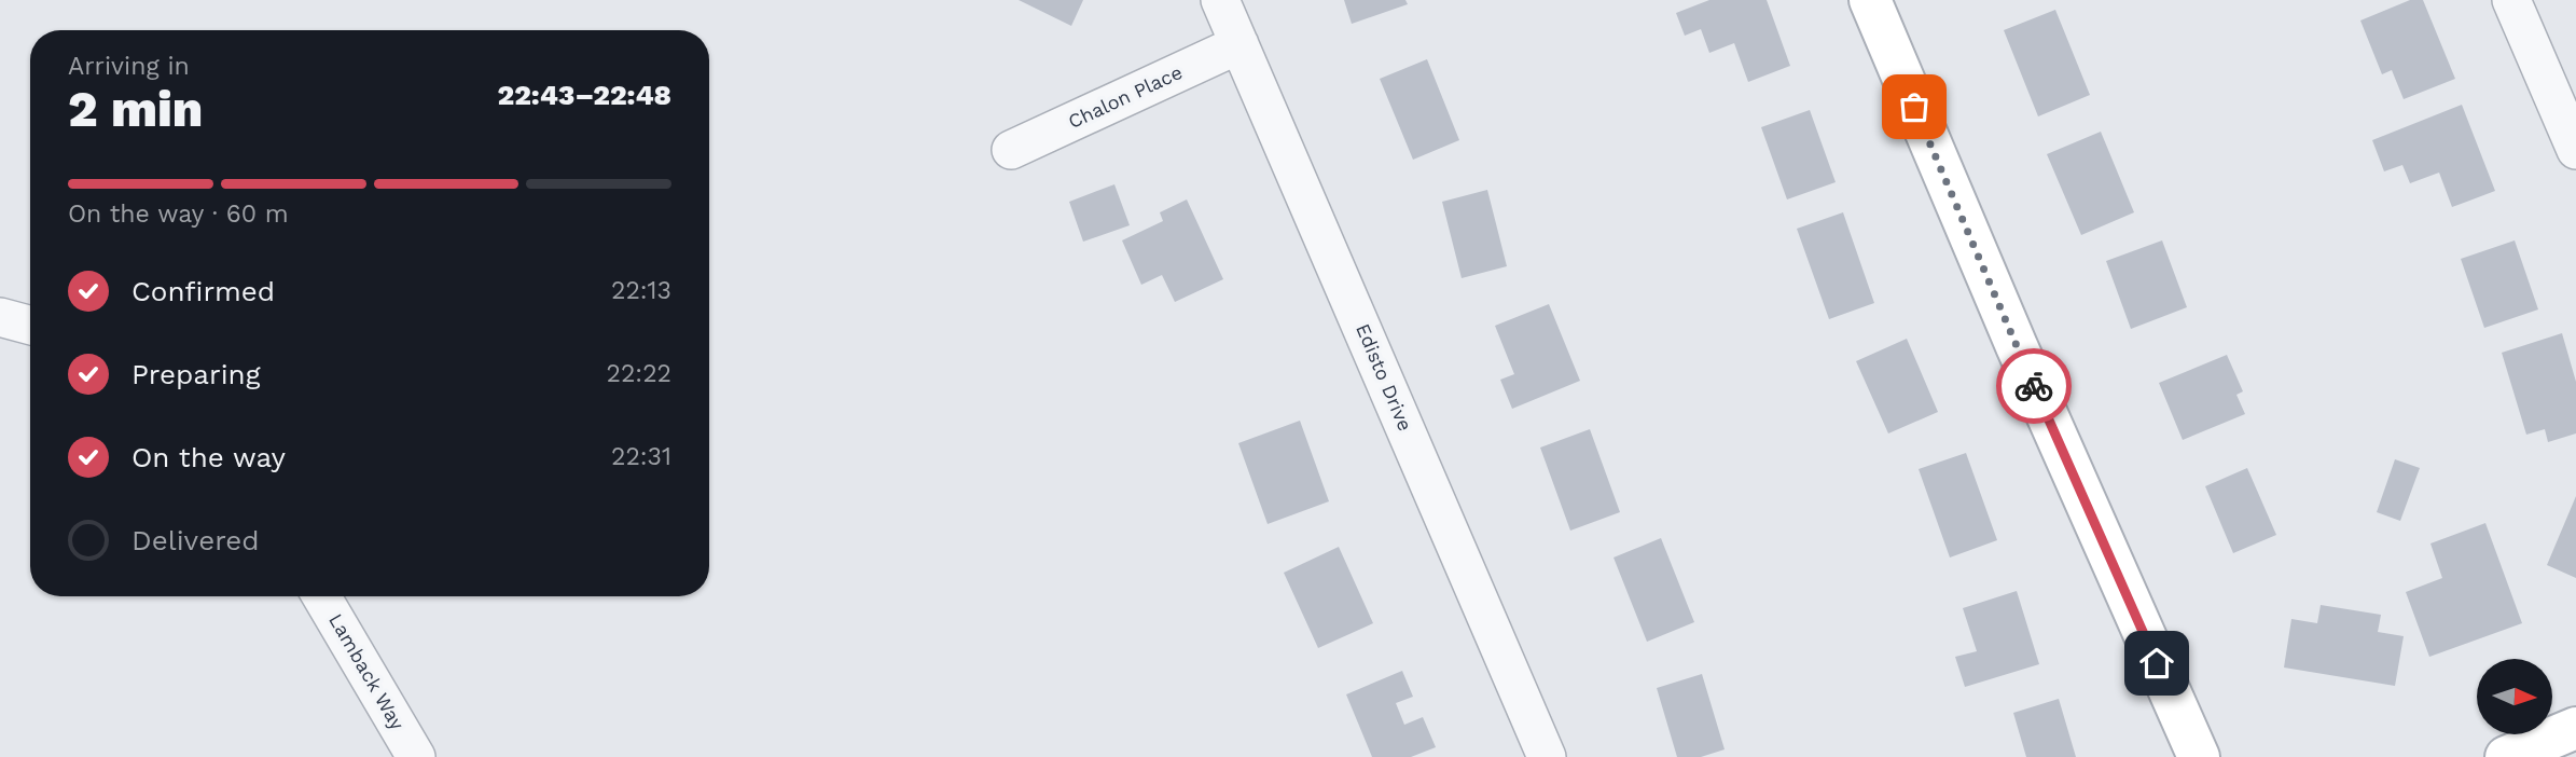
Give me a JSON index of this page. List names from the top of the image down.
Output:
{
  "streets": {
    "street": ["Chalon Place", "Edisto Drive", "Lamback Way"]
  },
  "crossings": [
    ["Chalon Place", "Edisto Drive"]
  ],
  "north": "right",
  "page": {
    "heading": ["2 min", "Arriving in", "22:43–22:48"],
    "bar": "On the way · 60 m",
    "list": [
      ["Confirmed", "22:13"],
      ["Preparing", "22:22"],
      ["On the way", "22:31"],
      "Delivered"
    ]
  }
}
